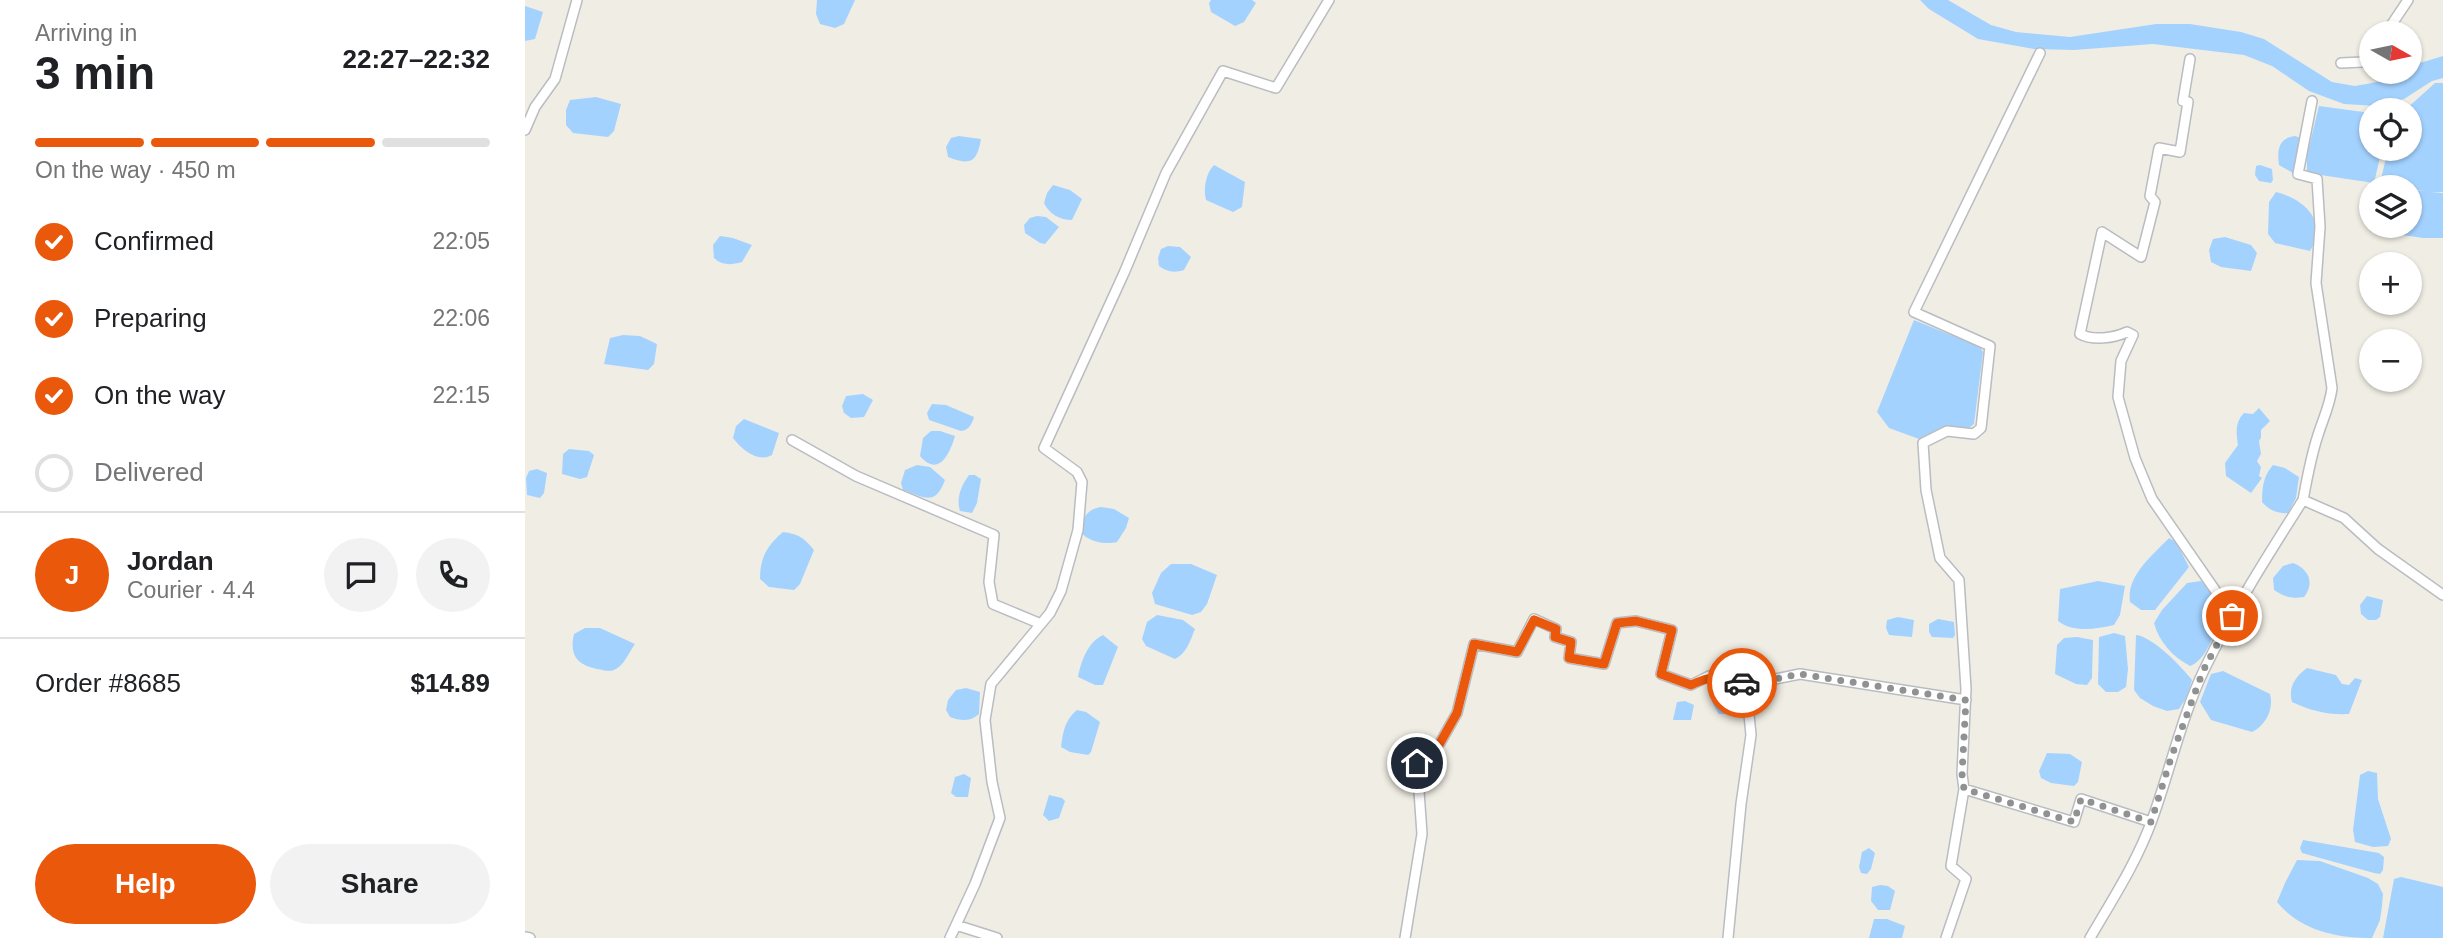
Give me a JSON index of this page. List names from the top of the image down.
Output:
{
  "north": "right",
  "page": {
    "heading": ["3 min", "Arriving in", "22:27–22:32"],
    "panel": [
      "Jordan",
      "Courier · 4.4",
      "Order #8685",
      "$14.89"
    ],
    "map_buttons": ["+", "−"],
    "bar": "On the way · 450 m",
    "list": [
      ["Confirmed", "22:05"],
      ["Preparing", "22:06"],
      ["On the way", "22:15"],
      "Delivered"
    ],
    "round": "J",
    "buttons": ["Help", "Share"]
  }
}
